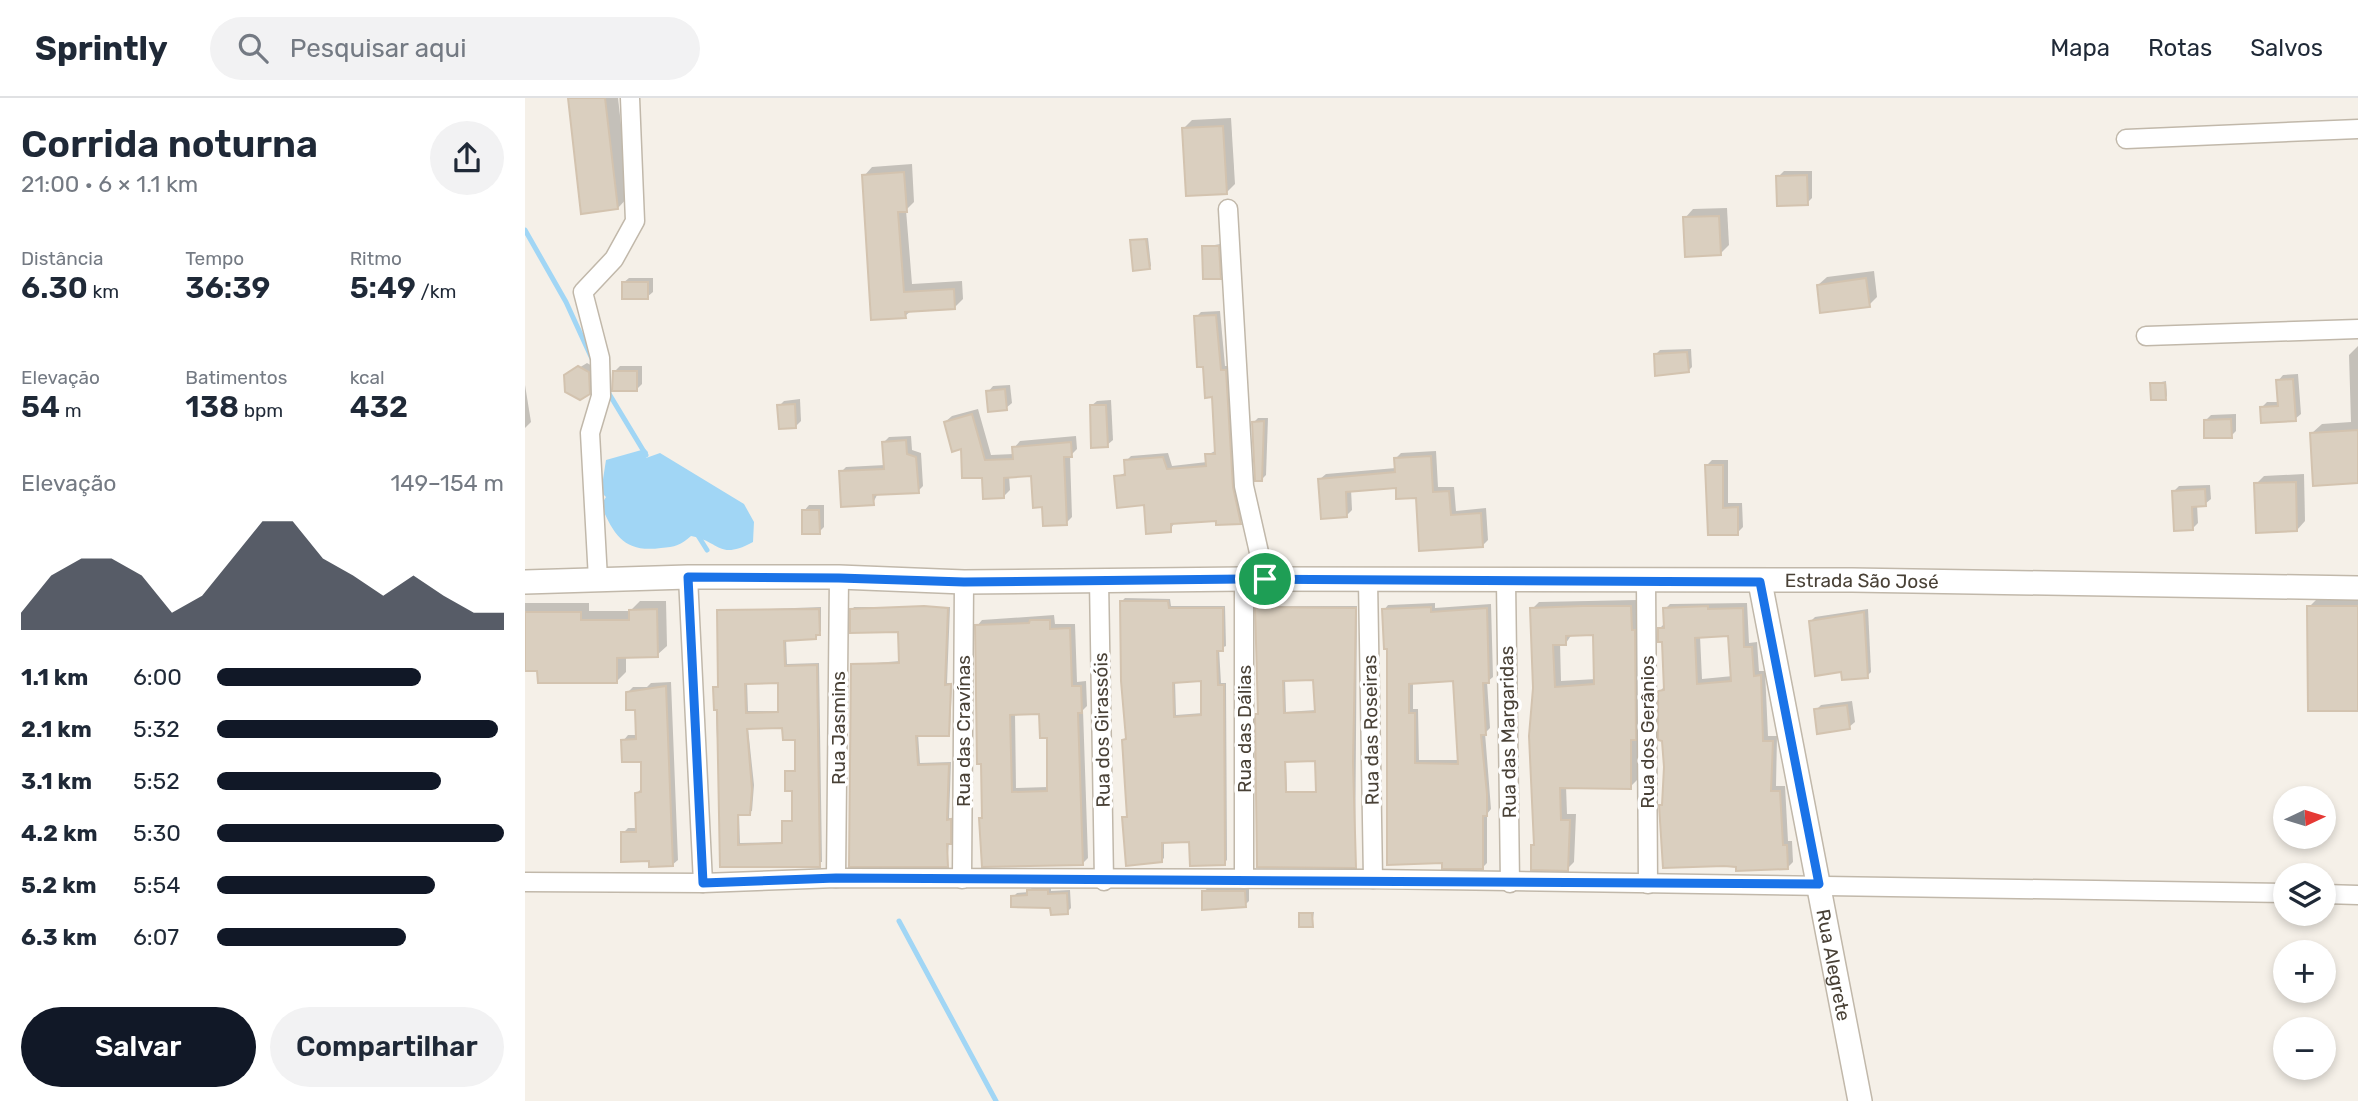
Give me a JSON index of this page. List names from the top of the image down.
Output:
{
  "streets": {
    "street": [
      "Estrada São José",
      "Rua Jasmins",
      "Rua das Dálias",
      "Rua dos Girassóis",
      "Rua das Roseiras",
      "Rua das Cravínas",
      "Rua das Margaridas",
      "Rua dos Gerânios",
      "Rua Alegrete"
    ]
  },
  "crossings": [
    ["Estrada São José", "Rua Jasmins"],
    ["Estrada São José", "Rua das Dálias"],
    ["Estrada São José", "Rua dos Girassóis"],
    ["Estrada São José", "Rua das Roseiras"],
    ["Estrada São José", "Rua das Cravínas"],
    ["Estrada São José", "Rua das Margaridas"],
    ["Estrada São José", "Rua dos Gerânios"],
    ["Estrada São José", "Rua Alegrete"]
  ],
  "north": "right",
  "page": {
    "header": "Sprintly",
    "search": "Pesquisar aqui",
    "nav": ["Mapa", "Rotas", "Salvos"],
    "heading": ["Corrida noturna", "21:00 · 6 × 1.1 km"],
    "stats": [
      ["Distância", "6.30 km"],
      ["Tempo", "36:39"],
      ["Ritmo", "5:49 /km"],
      ["Elevação", "54 m"],
      ["Batimentos", "138 bpm"],
      ["kcal", "432"]
    ],
    "chart": ["Elevação", "149–154 m"],
    "list": [
      {
        "name": "1.1 km",
        "note": "6:00"
      },
      {
        "name": "2.1 km",
        "note": "5:32"
      },
      {
        "name": "3.1 km",
        "note": "5:52"
      },
      {
        "name": "4.2 km",
        "note": "5:30"
      },
      {
        "name": "5.2 km",
        "note": "5:54"
      },
      {
        "name": "6.3 km",
        "note": "6:07"
      }
    ],
    "map_buttons": ["+", "−"],
    "buttons": ["Salvar", "Compartilhar"]
  }
}
